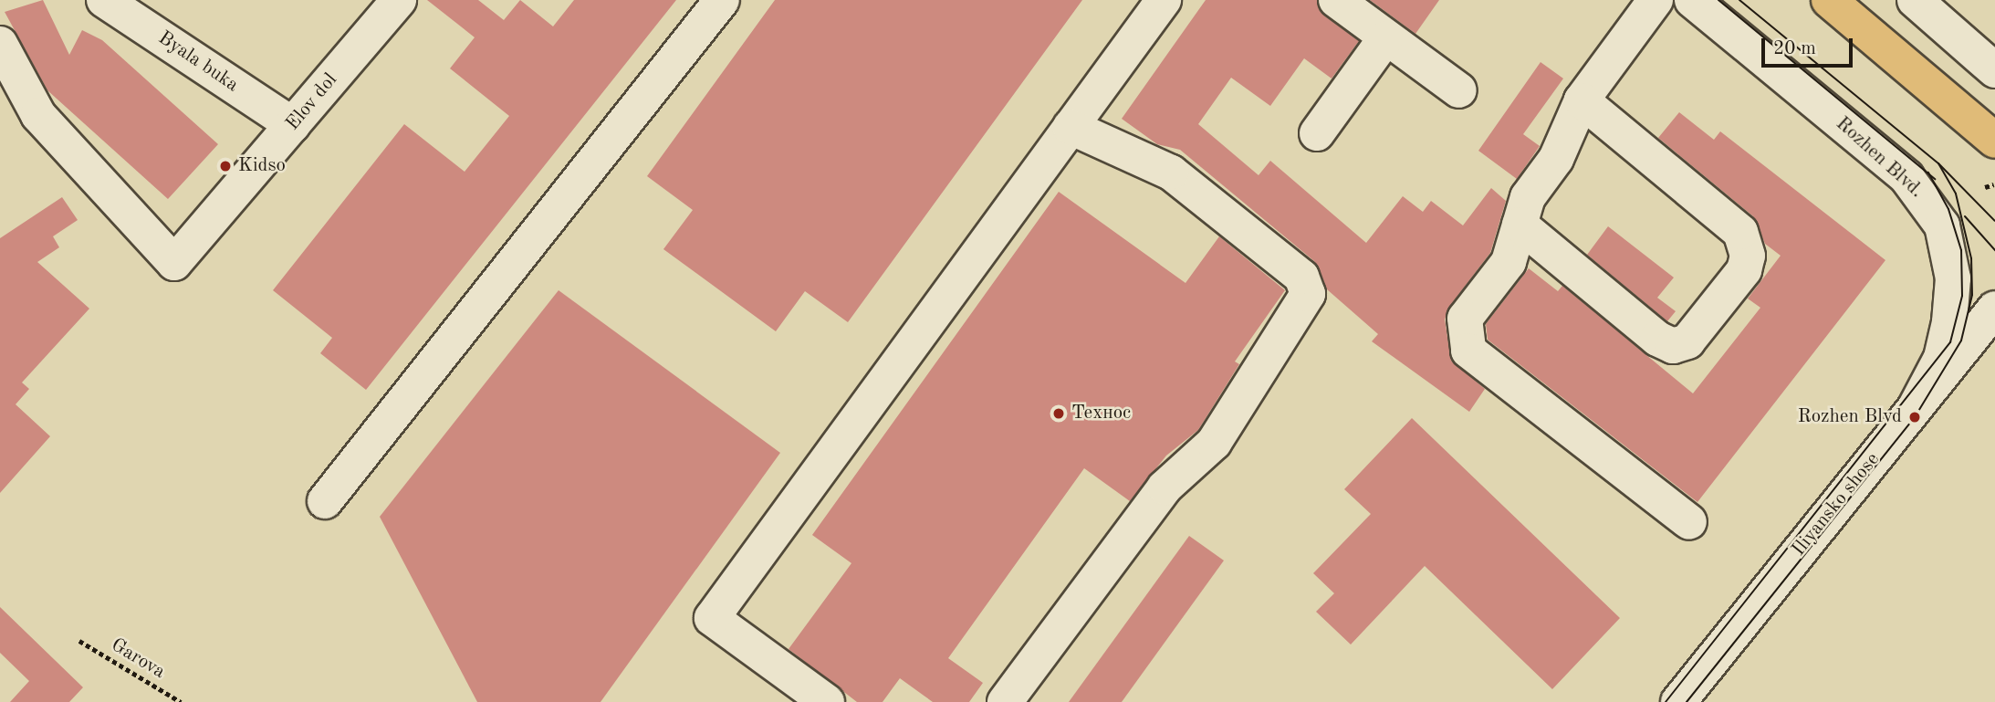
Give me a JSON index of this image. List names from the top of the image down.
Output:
{
  "streets": {
    "street": [
      "Byala buka",
      "Elov dol",
      "Rozhen Blvd.",
      "Iliyansko shose"
    ],
    "path": ["Garova"]
  },
  "crossings": [
    ["Byala buka", "Elov dol"],
    ["Rozhen Blvd.", "Iliyansko shose"]
  ],
  "places": ["Kidso", "Технос", "Rozhen Blvd"],
  "scale_bar": "20 m"
}
